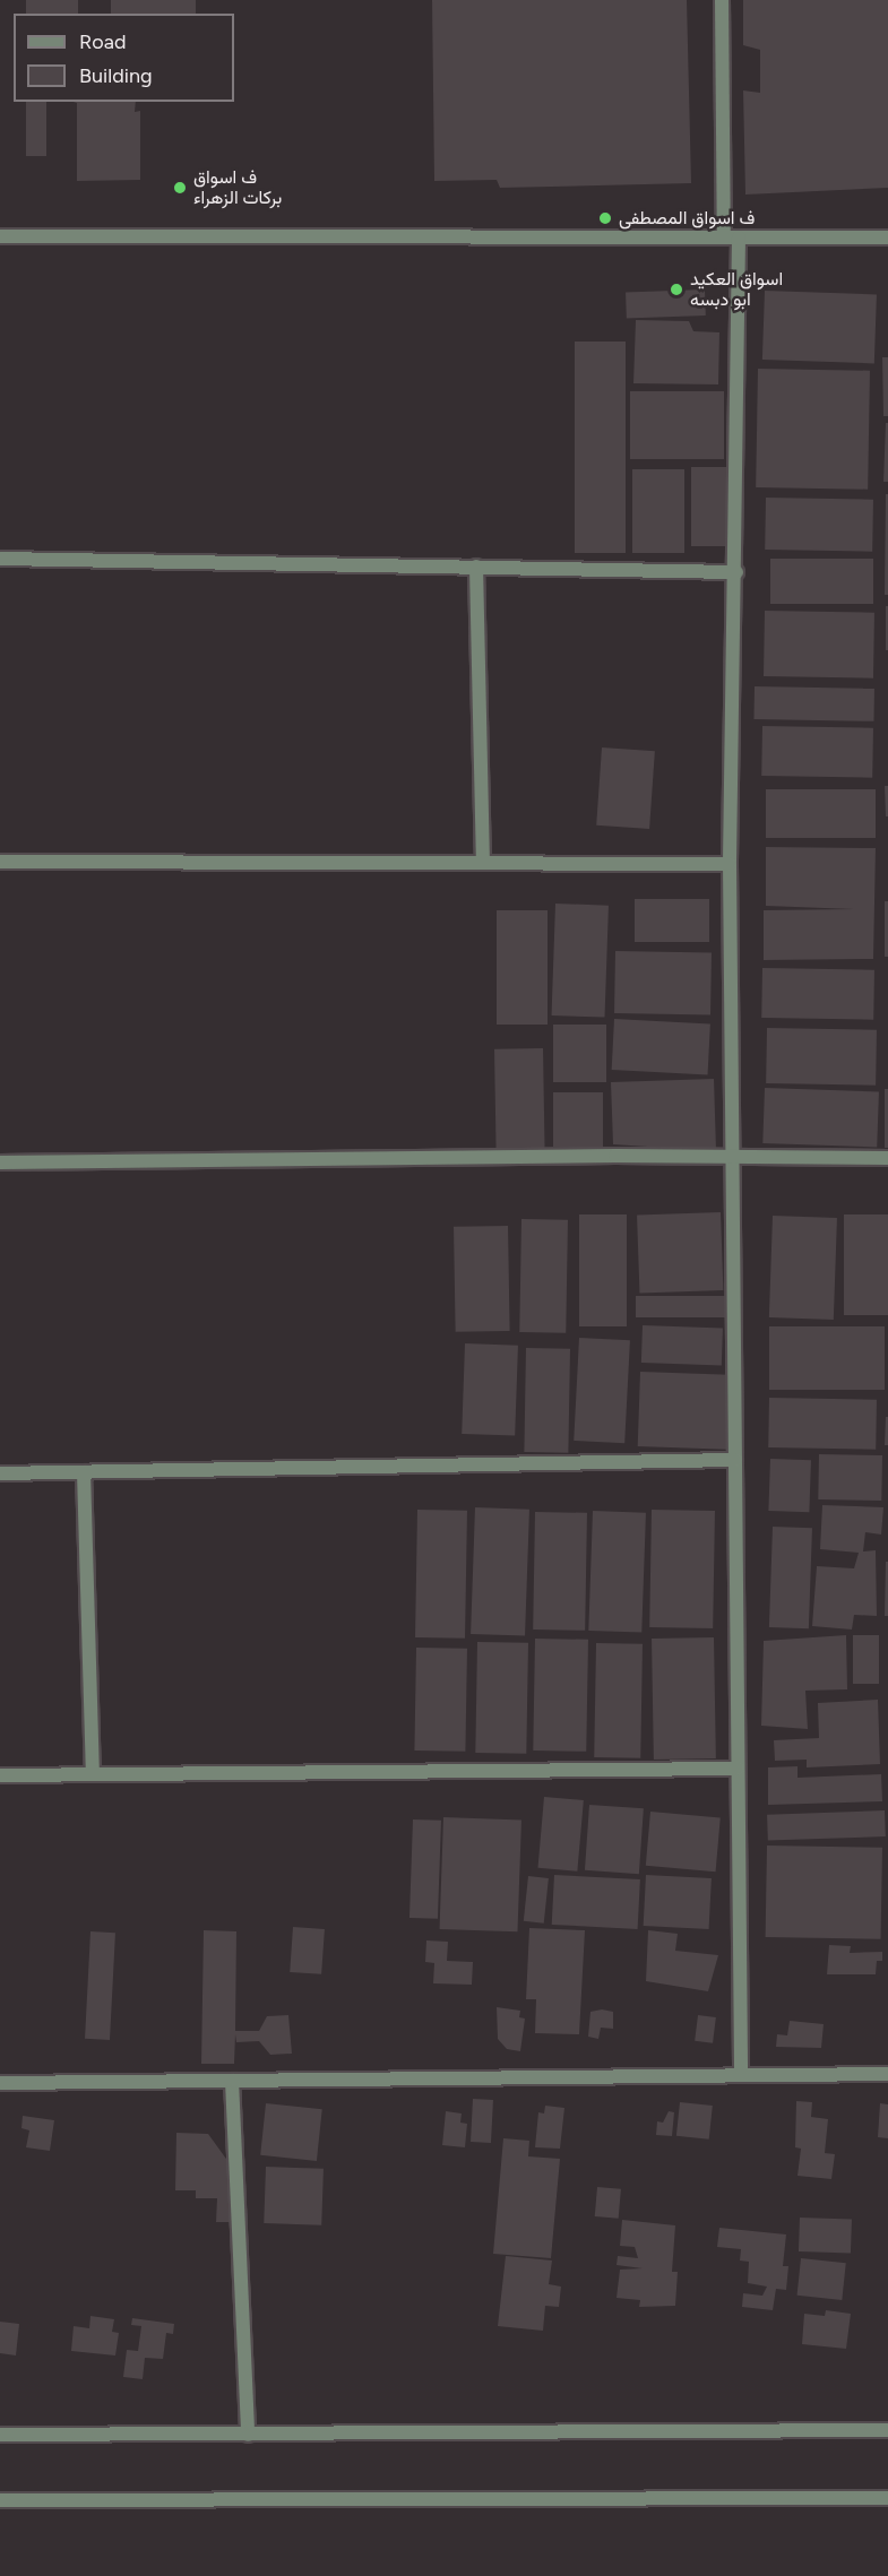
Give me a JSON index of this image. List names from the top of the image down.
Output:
{
  "places": ["ف اسواق بركات الزهراء", "ف اسواق المصطفى", "اسواق العكيد ابو دبسه"],
  "legend": ["Road", "Building"]
}
